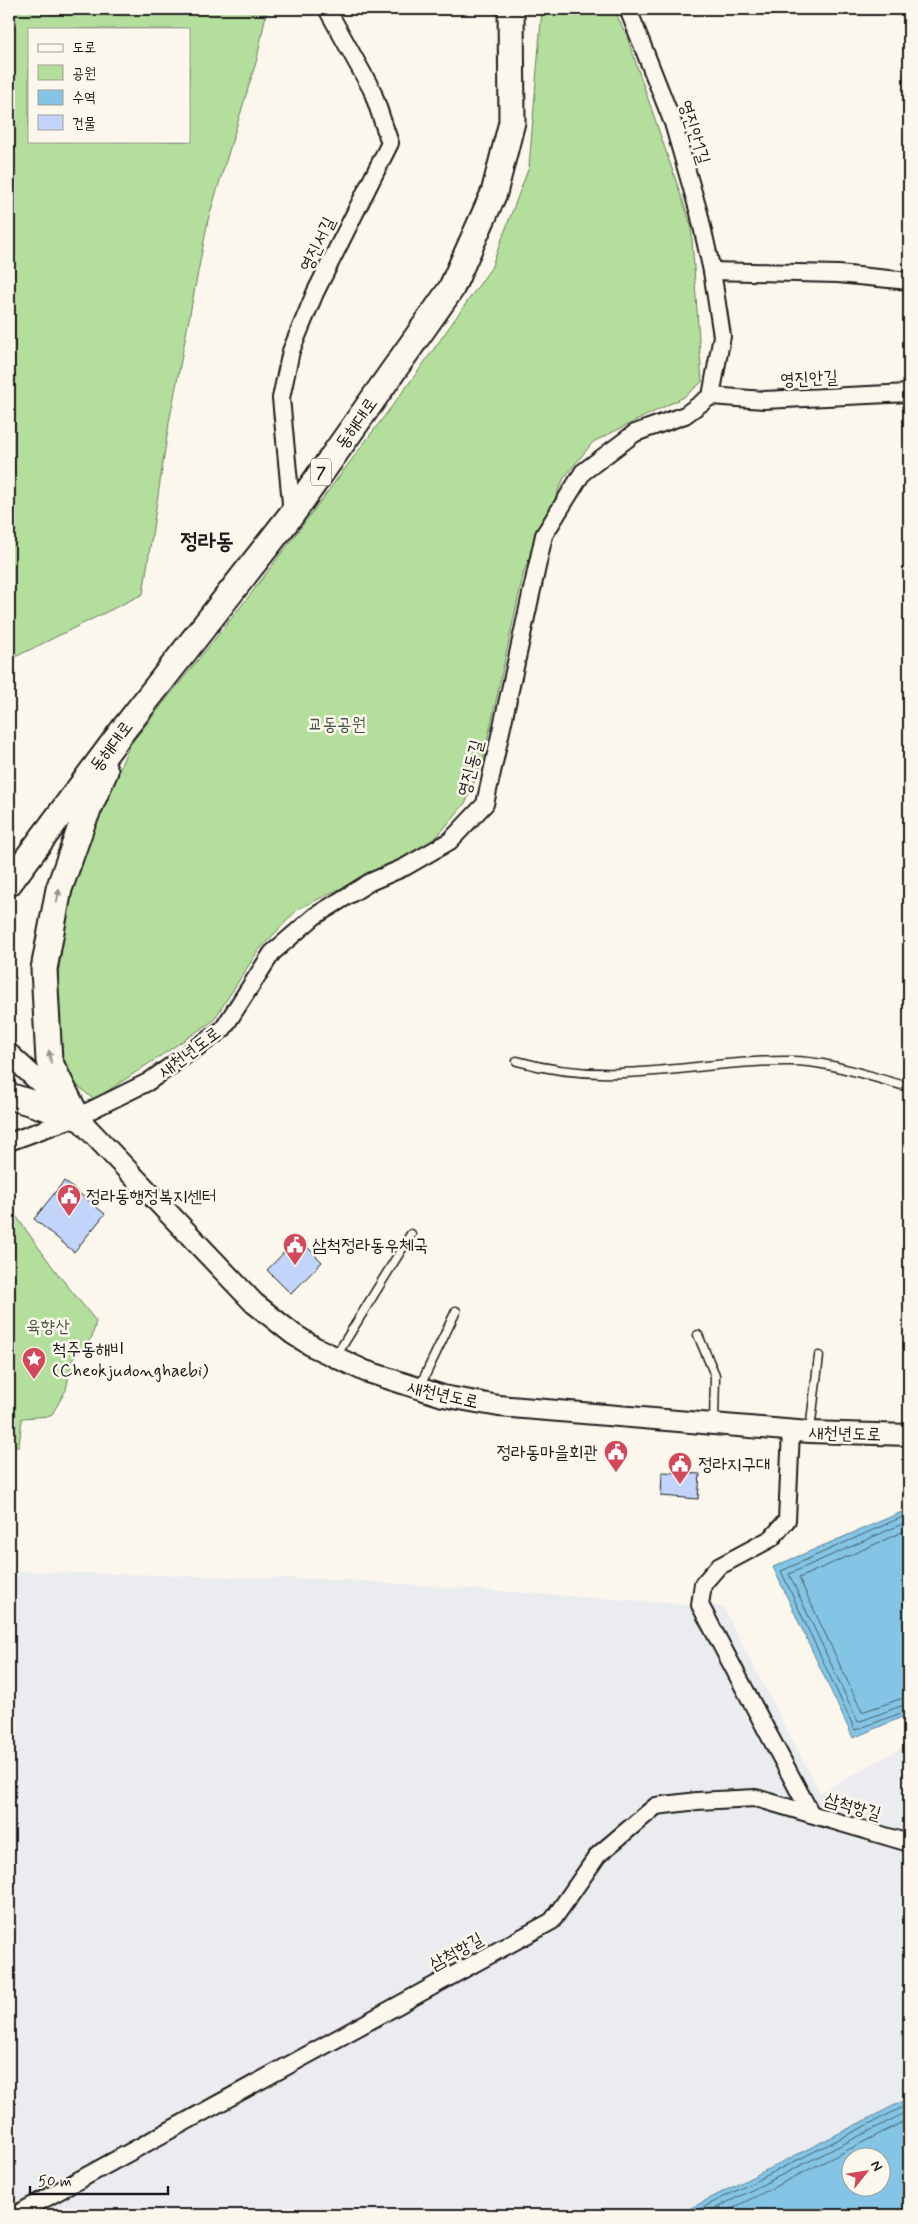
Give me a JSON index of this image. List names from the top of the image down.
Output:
{
  "streets": {
    "main road": ["동해대로", "7"],
    "street": [
      "영진안1길",
      "영진서길",
      "영진안길",
      "영진동길",
      "새천년도로",
      "삼척항길"
    ]
  },
  "crossings": [
    ["영진안1길", "영진안길"],
    ["영진안1길", "영진동길"],
    ["영진서길", "동해대로"],
    ["영진안길", "영진동길"],
    ["영진동길", "새천년도로"]
  ],
  "districts": ["정라동"],
  "parks": ["교동공원", "육향산"],
  "places": {
    "public building": [
      "정라동행정복지센터",
      "삼척정라동우체국",
      "정라동마을회관",
      "정라지구대"
    ],
    "place": ["척주동해비 (Cheokjudonghaebi)"]
  },
  "legend": [
    "도로",
    "공원",
    "수역",
    "건물"
  ],
  "scale_bar": "50 m",
  "north": "top right"
}
